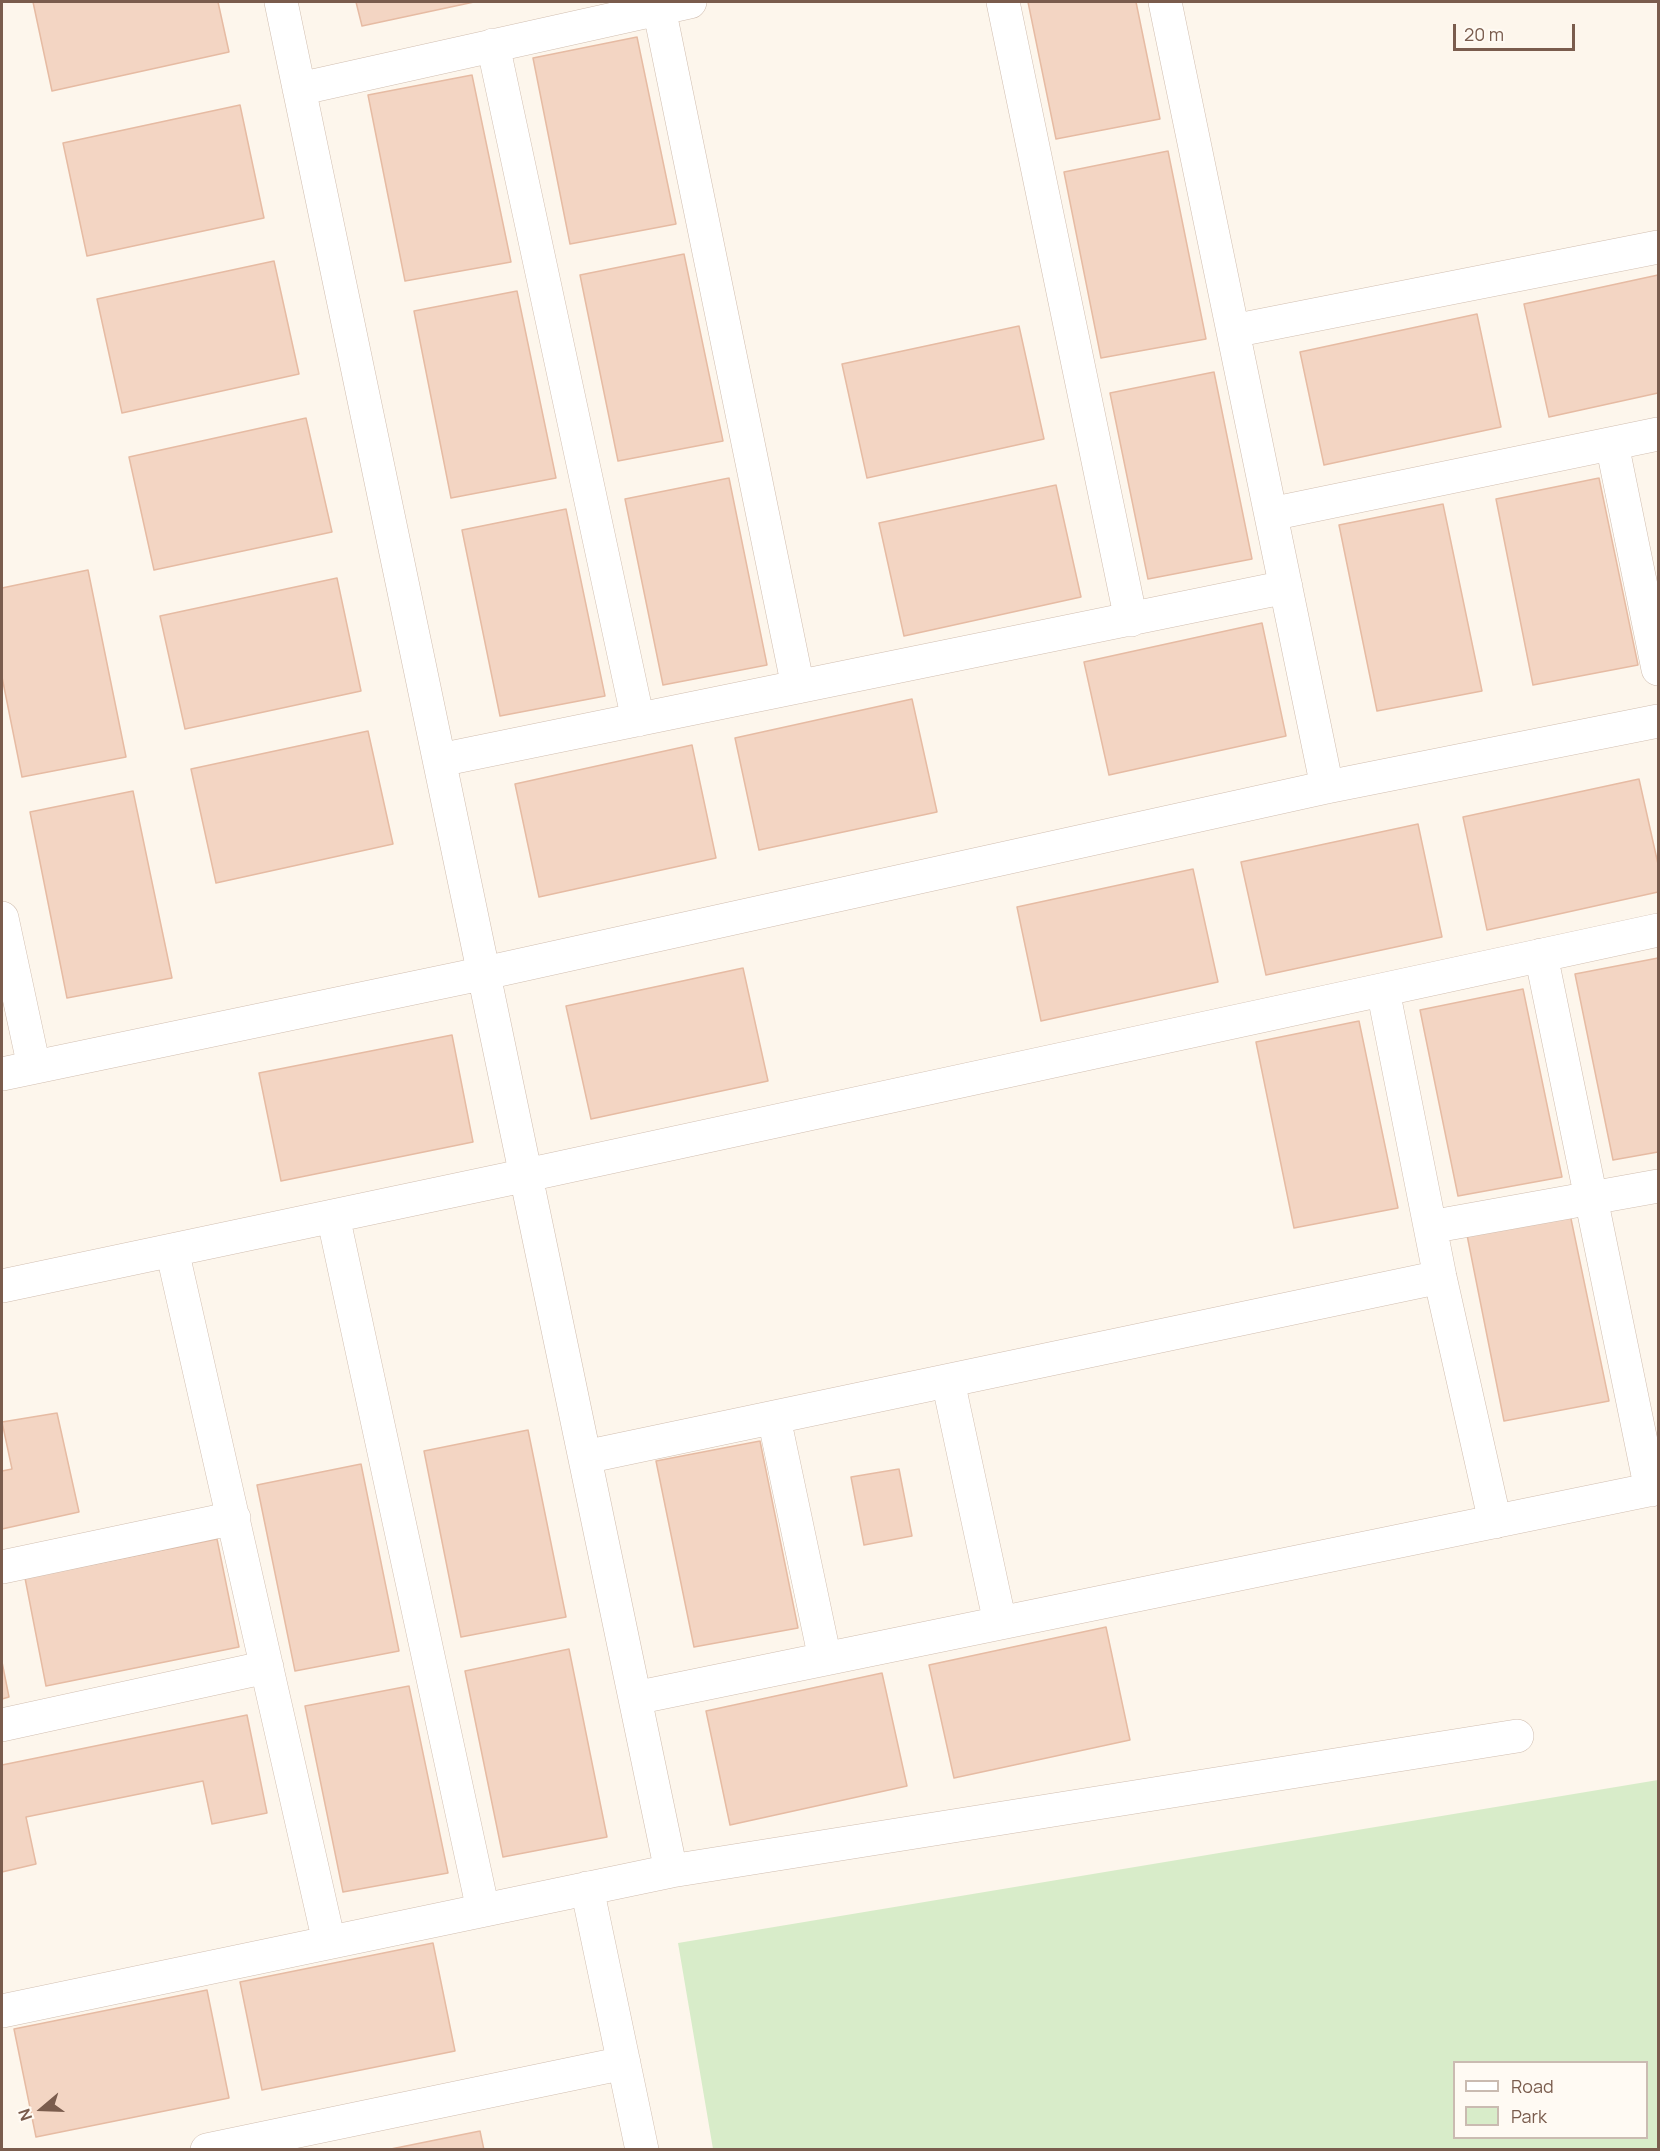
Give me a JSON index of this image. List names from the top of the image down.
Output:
{
  "legend": ["Road", "Park"],
  "scale_bar": "20 m",
  "north": "left"
}
